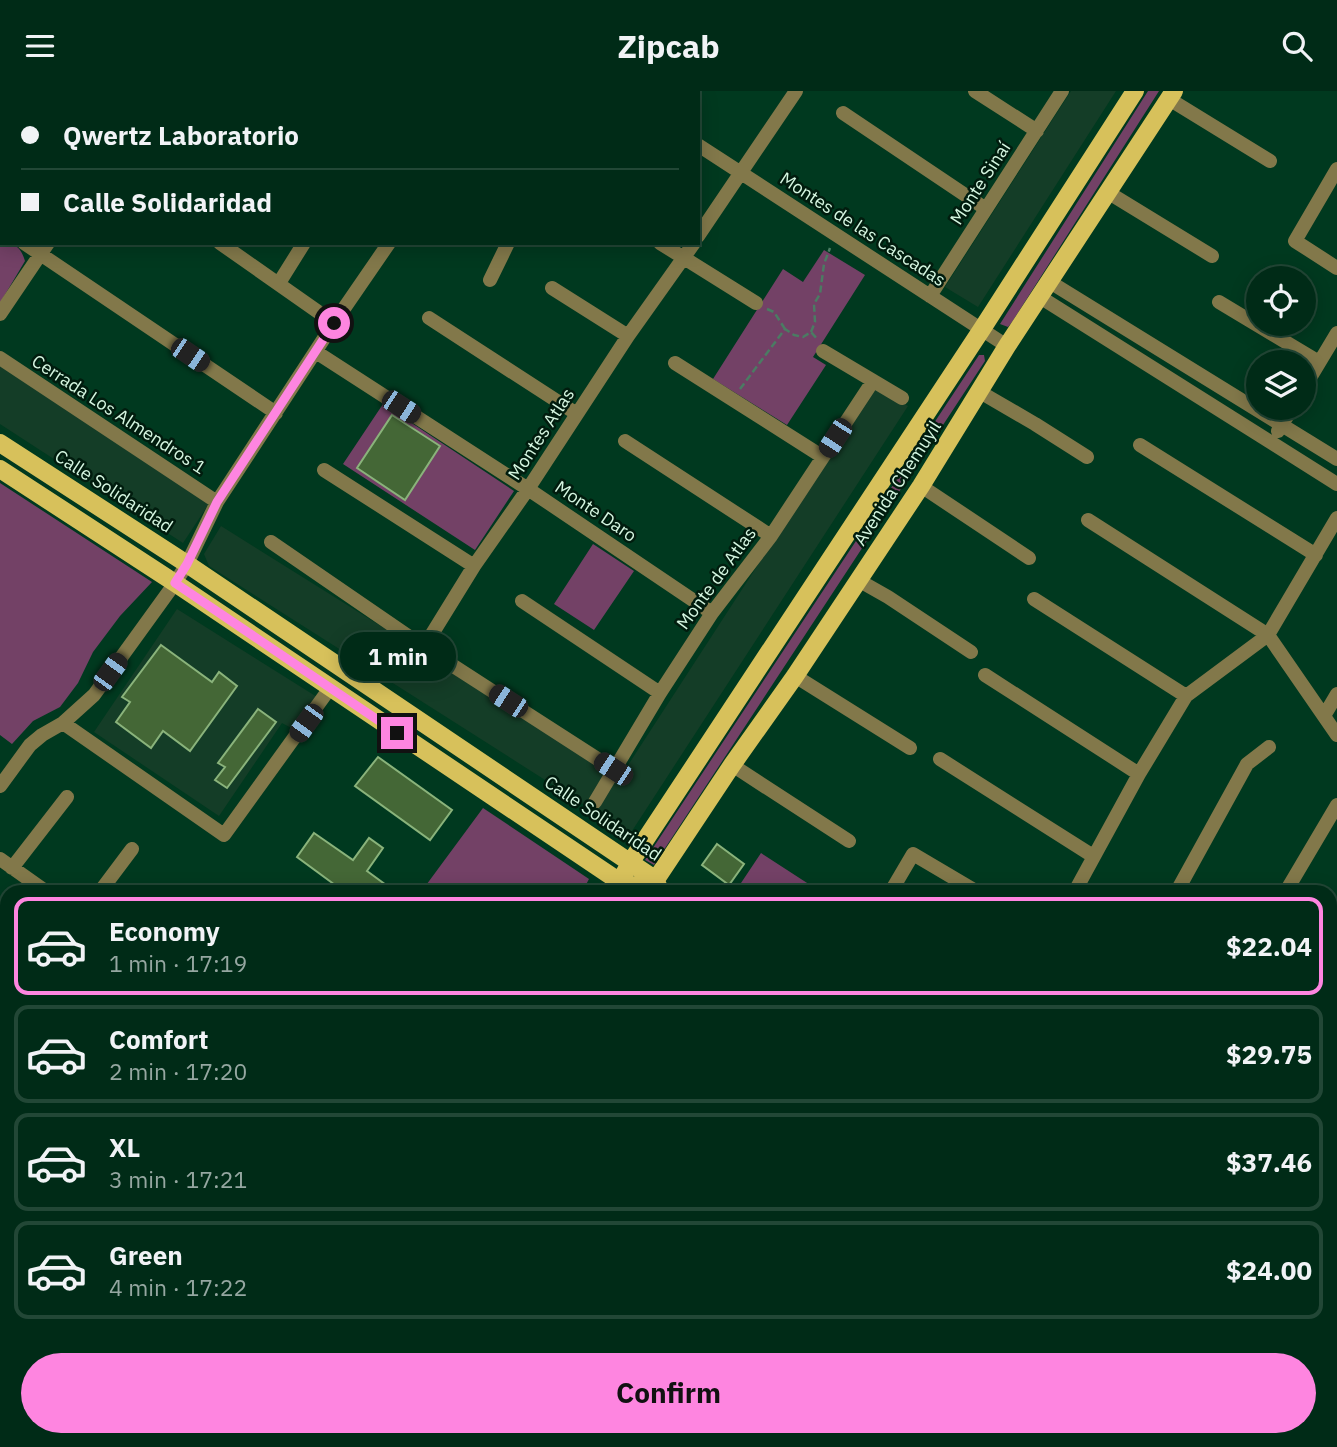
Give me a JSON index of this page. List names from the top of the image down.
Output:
{
  "streets": {
    "main road": ["Avenida Chemuyil", "Calle Solidaridad"],
    "street": [
      "Monte Sinaí",
      "Montes de las Cascadas",
      "Cerrada Los Almendros 1",
      "Montes Atlas",
      "Monte Daro",
      "Monte de Atlas"
    ]
  },
  "crossings": [
    ["Monte Sinaí", "Montes de las Cascadas"],
    ["Montes de las Cascadas", "Avenida Chemuyil"],
    ["Montes Atlas", "Monte Daro"],
    ["Avenida Chemuyil", "Calle Solidaridad"],
    ["Monte Daro", "Monte de Atlas"]
  ],
  "page": {
    "header": "Zipcab",
    "banner": ["Qwertz Laboratorio", "Calle Solidaridad"],
    "bubble": "1 min",
    "list": [
      {
        "name": "Economy",
        "note": "1 min · 17:19",
        "value": "$22.04"
      },
      {
        "name": "Comfort",
        "note": "2 min · 17:20",
        "value": "$29.75"
      },
      {
        "name": "XL",
        "note": "3 min · 17:21",
        "value": "$37.46"
      },
      {
        "name": "Green",
        "note": "4 min · 17:22",
        "value": "$24.00"
      }
    ],
    "buttons": "Confirm"
  }
}
